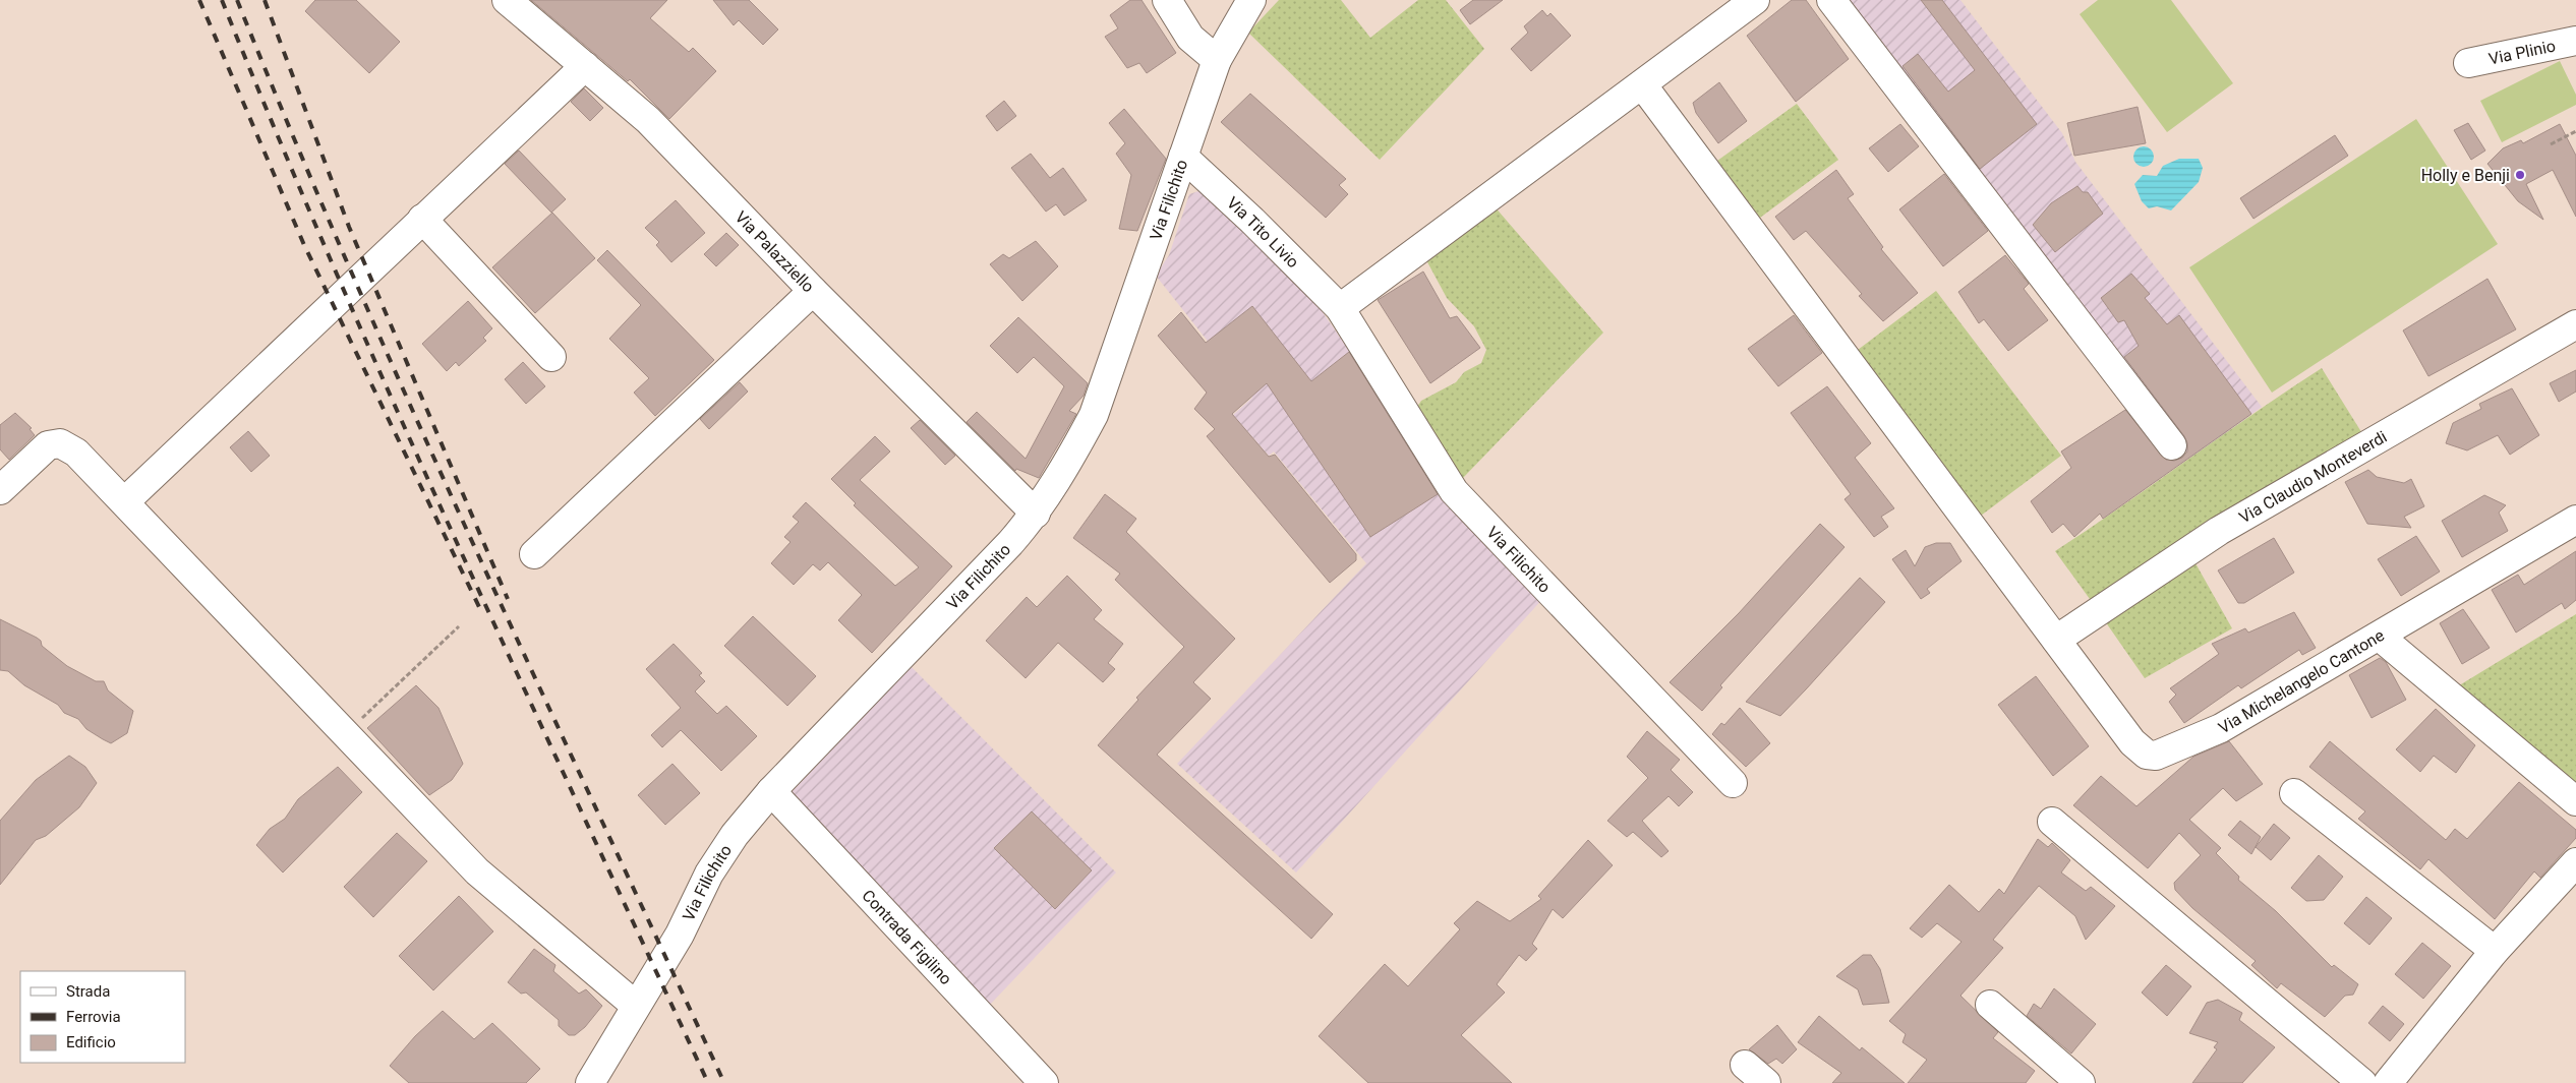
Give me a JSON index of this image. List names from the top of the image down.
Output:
{
  "streets": {
    "street": [
      "Via Plinio",
      "Via Filichito",
      "Via Tito Livio",
      "Via Palazziello",
      "Via Claudio Monteverdi",
      "Via Michelangelo Cantone",
      "Contrada Figilino"
    ]
  },
  "crossings": [
    ["Via Filichito", "Via Tito Livio"],
    ["Via Filichito", "Via Palazziello"],
    ["Via Filichito", "Contrada Figilino"],
    ["Via Claudio Monteverdi", "Via Michelangelo Cantone"]
  ],
  "places": ["Holly e Benji"],
  "legend": ["Strada", "Ferrovia", "Edificio"]
}
